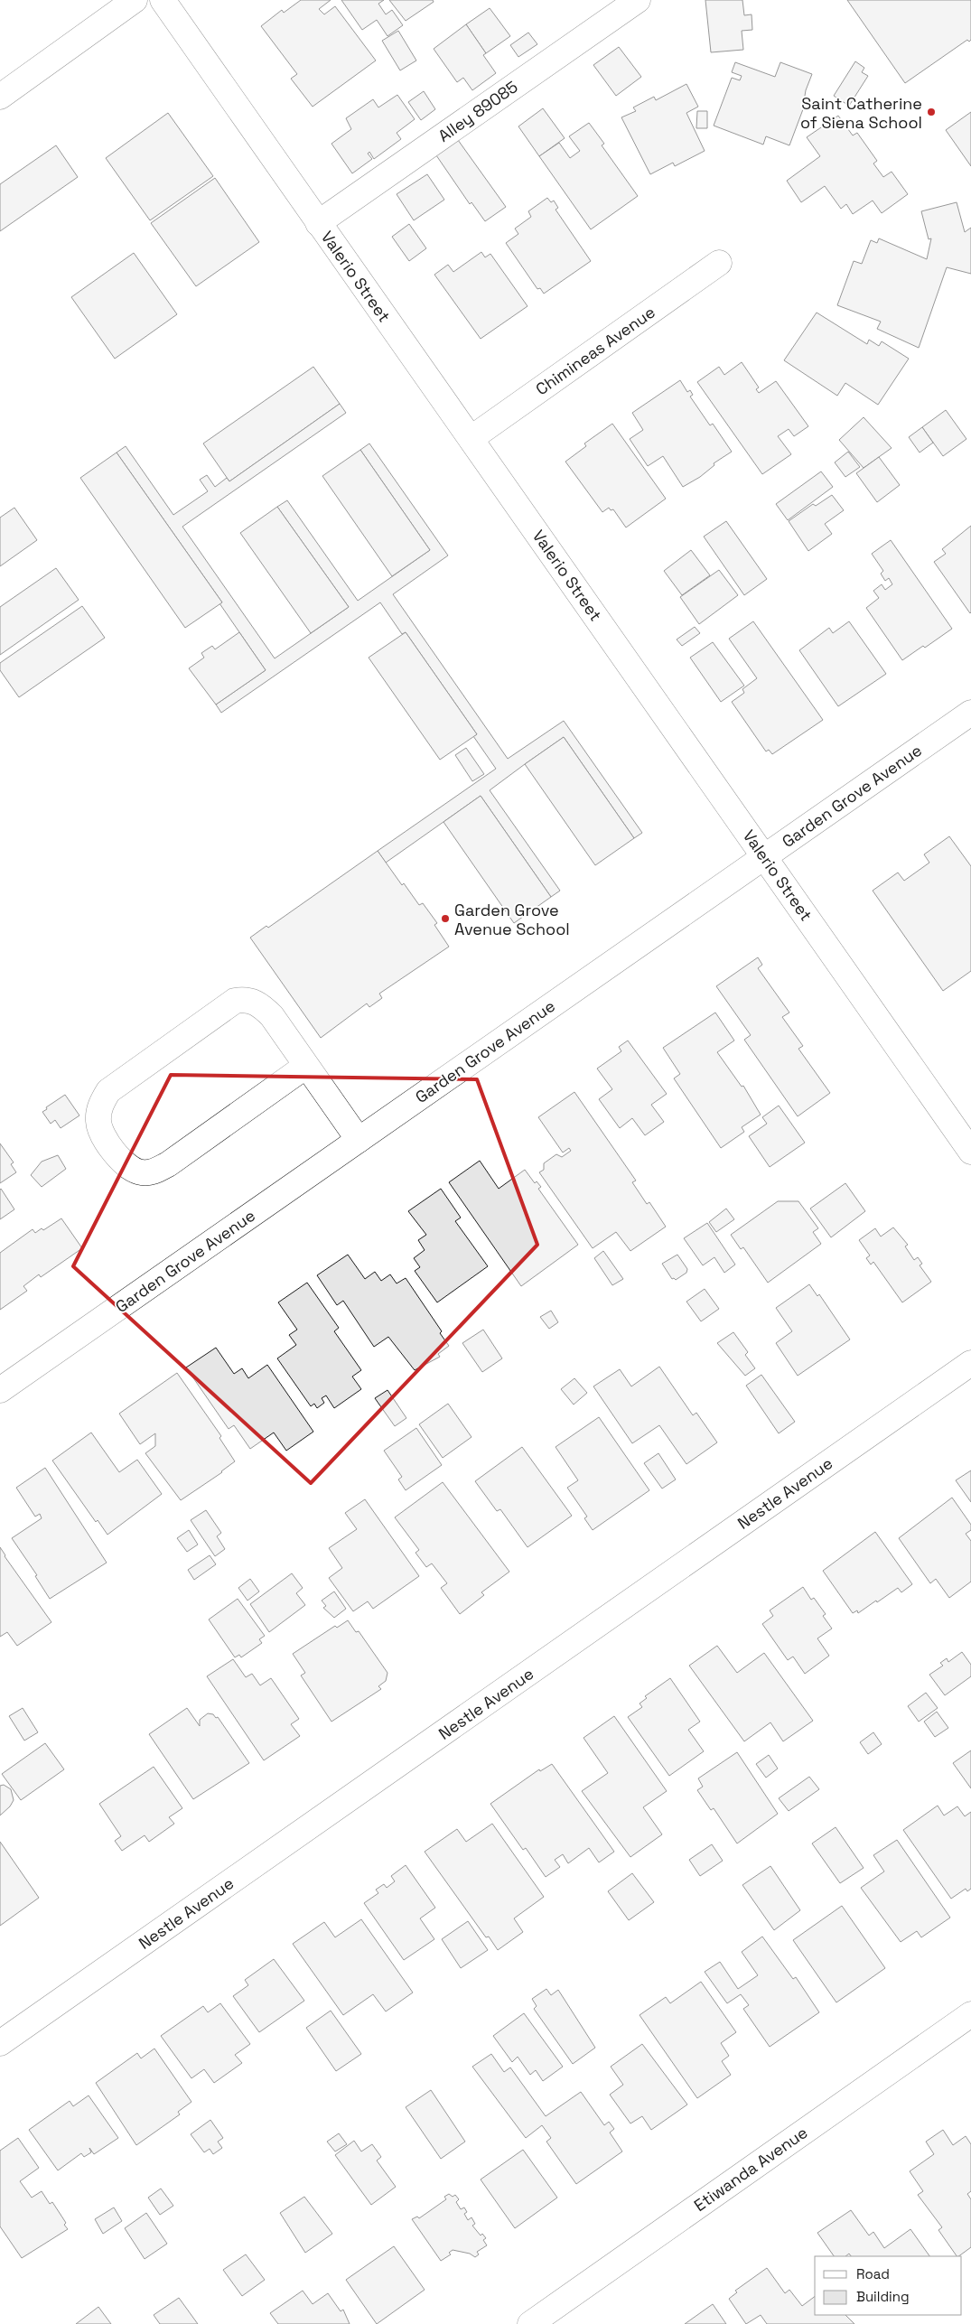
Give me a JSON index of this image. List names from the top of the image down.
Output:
{
  "streets": {
    "street": [
      "Alley 89085",
      "Valerio Street",
      "Chimineas Avenue",
      "Garden Grove Avenue",
      "Nestle Avenue",
      "Etiwanda Avenue"
    ]
  },
  "crossings": [
    ["Alley 89085", "Valerio Street"],
    ["Valerio Street", "Chimineas Avenue"],
    ["Valerio Street", "Garden Grove Avenue"]
  ],
  "places": ["Saint Catherine of Siena School", "Garden Grove Avenue School"],
  "legend": ["Road", "Building"]
}
